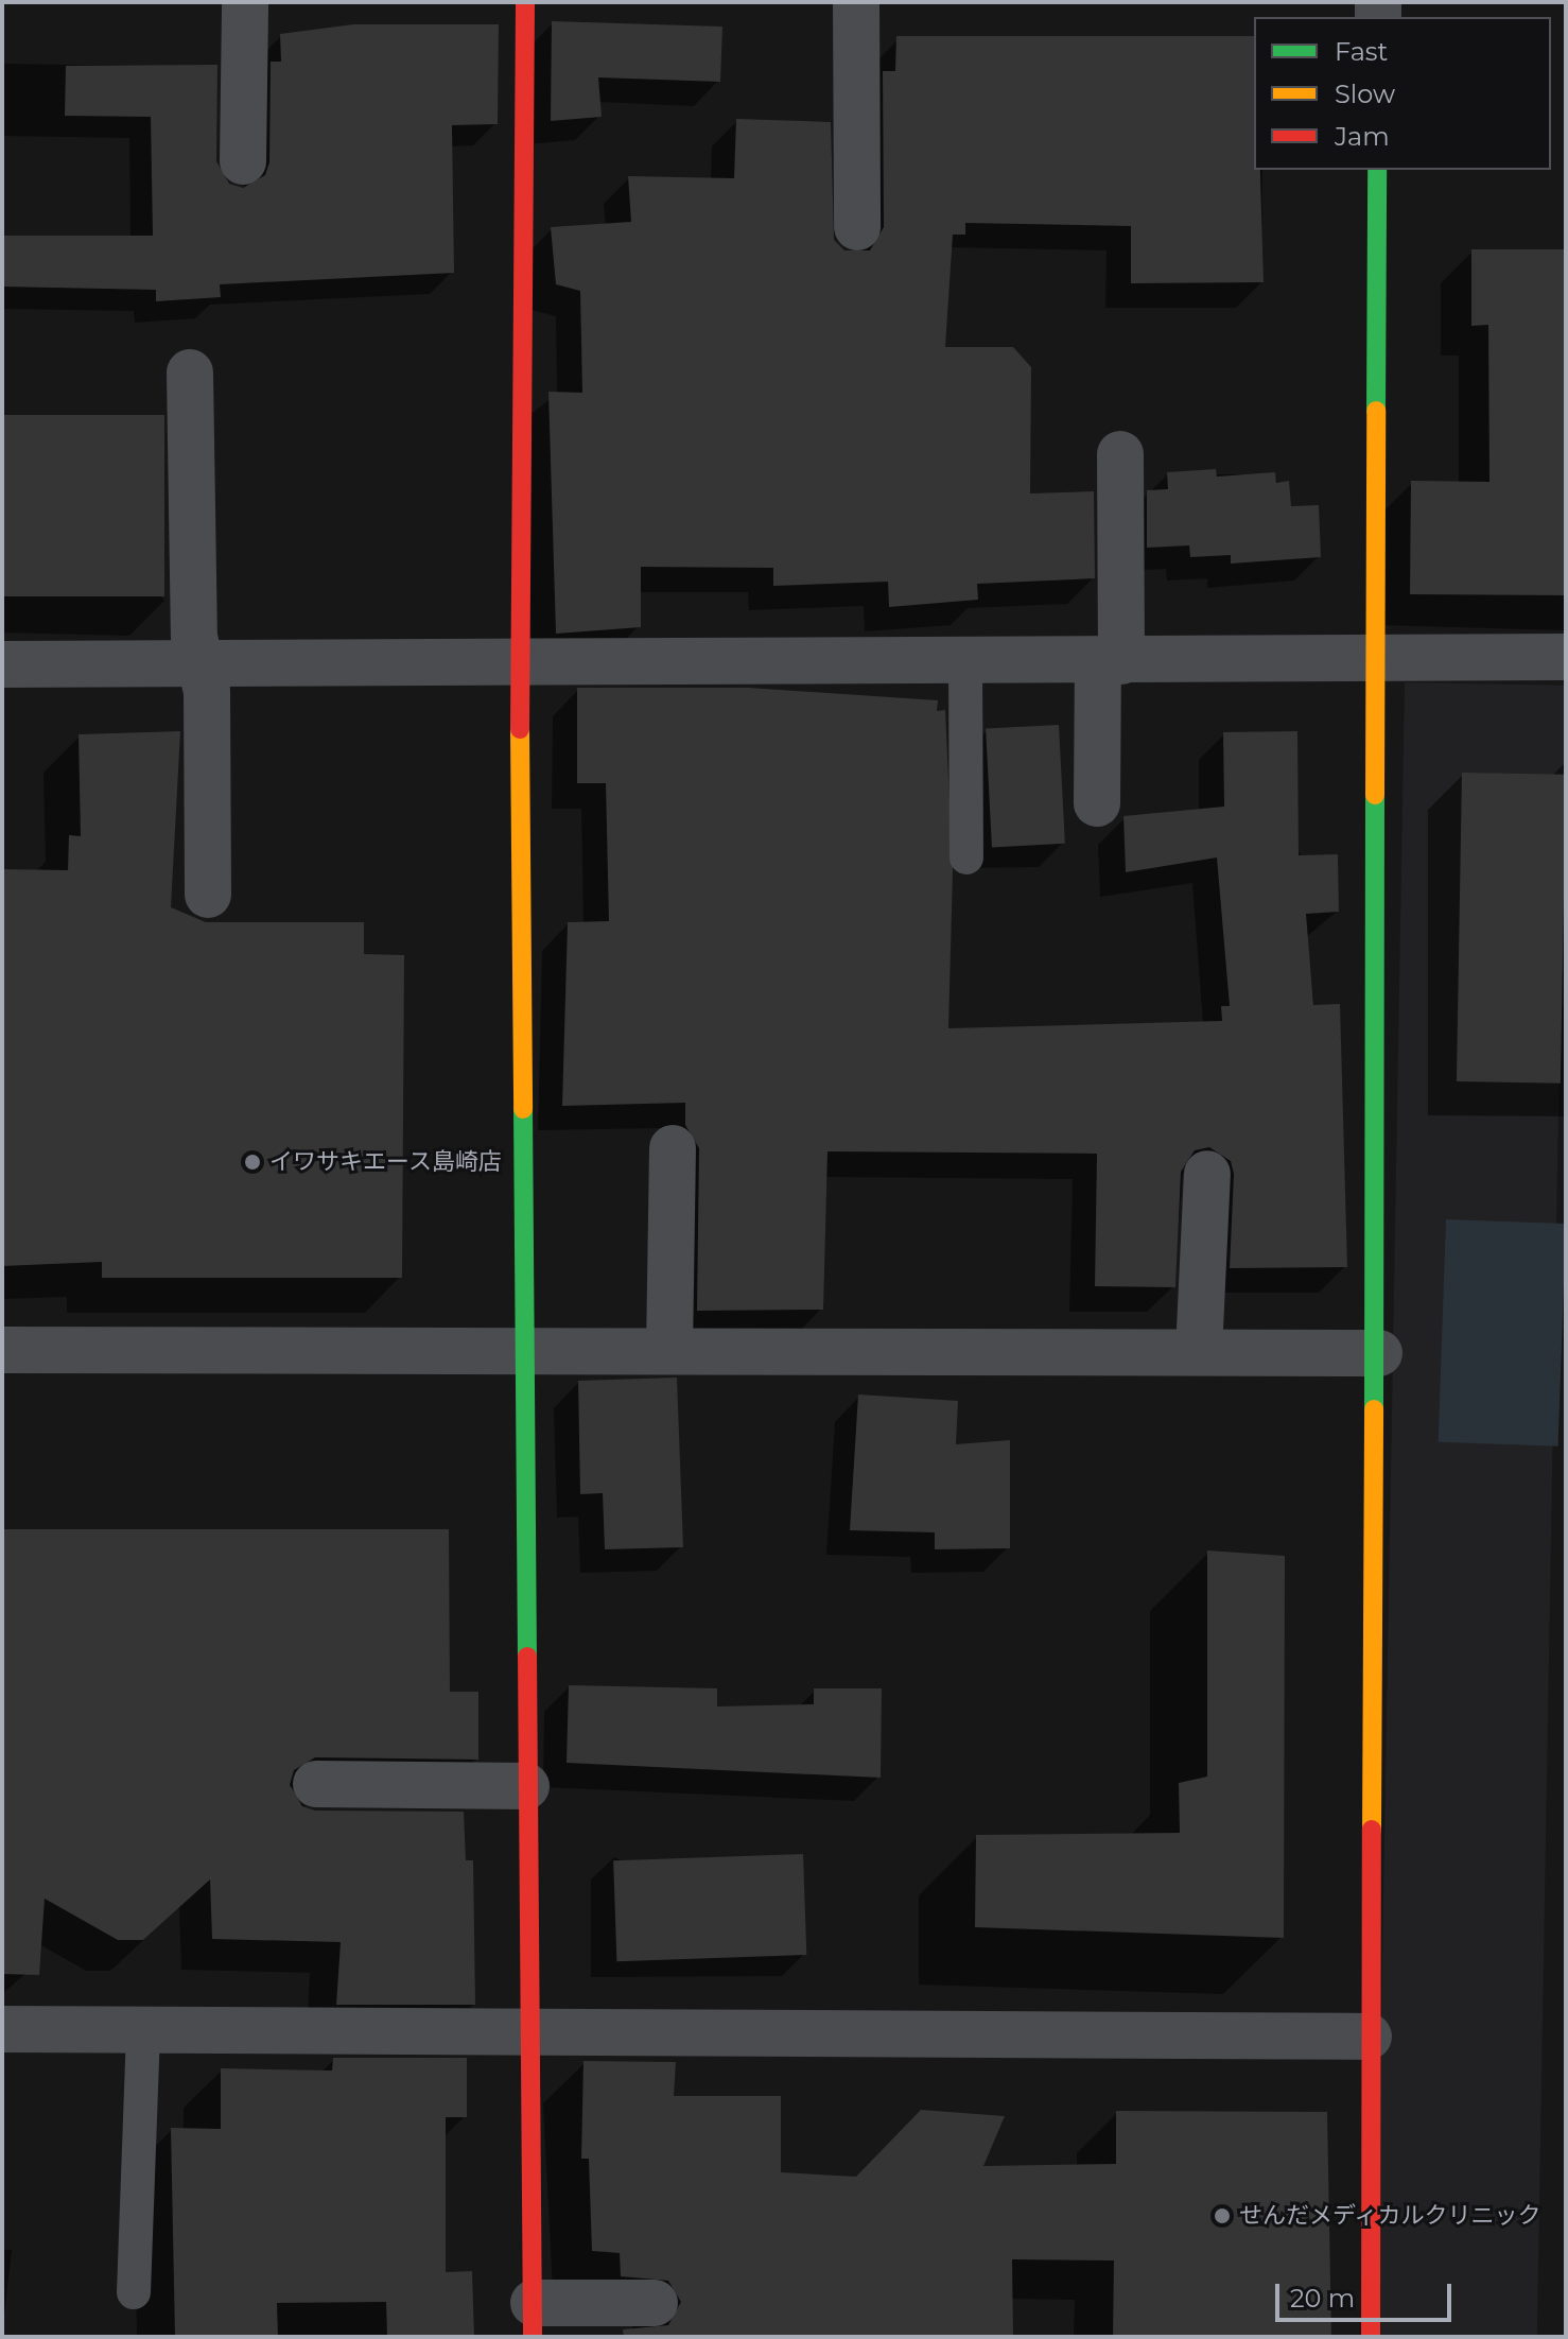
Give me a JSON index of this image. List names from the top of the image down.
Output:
{
  "places": ["イワサキエース島崎店", "せんだメディカルクリニック"],
  "legend": ["Fast", "Slow", "Jam"],
  "scale_bar": "20 m"
}
